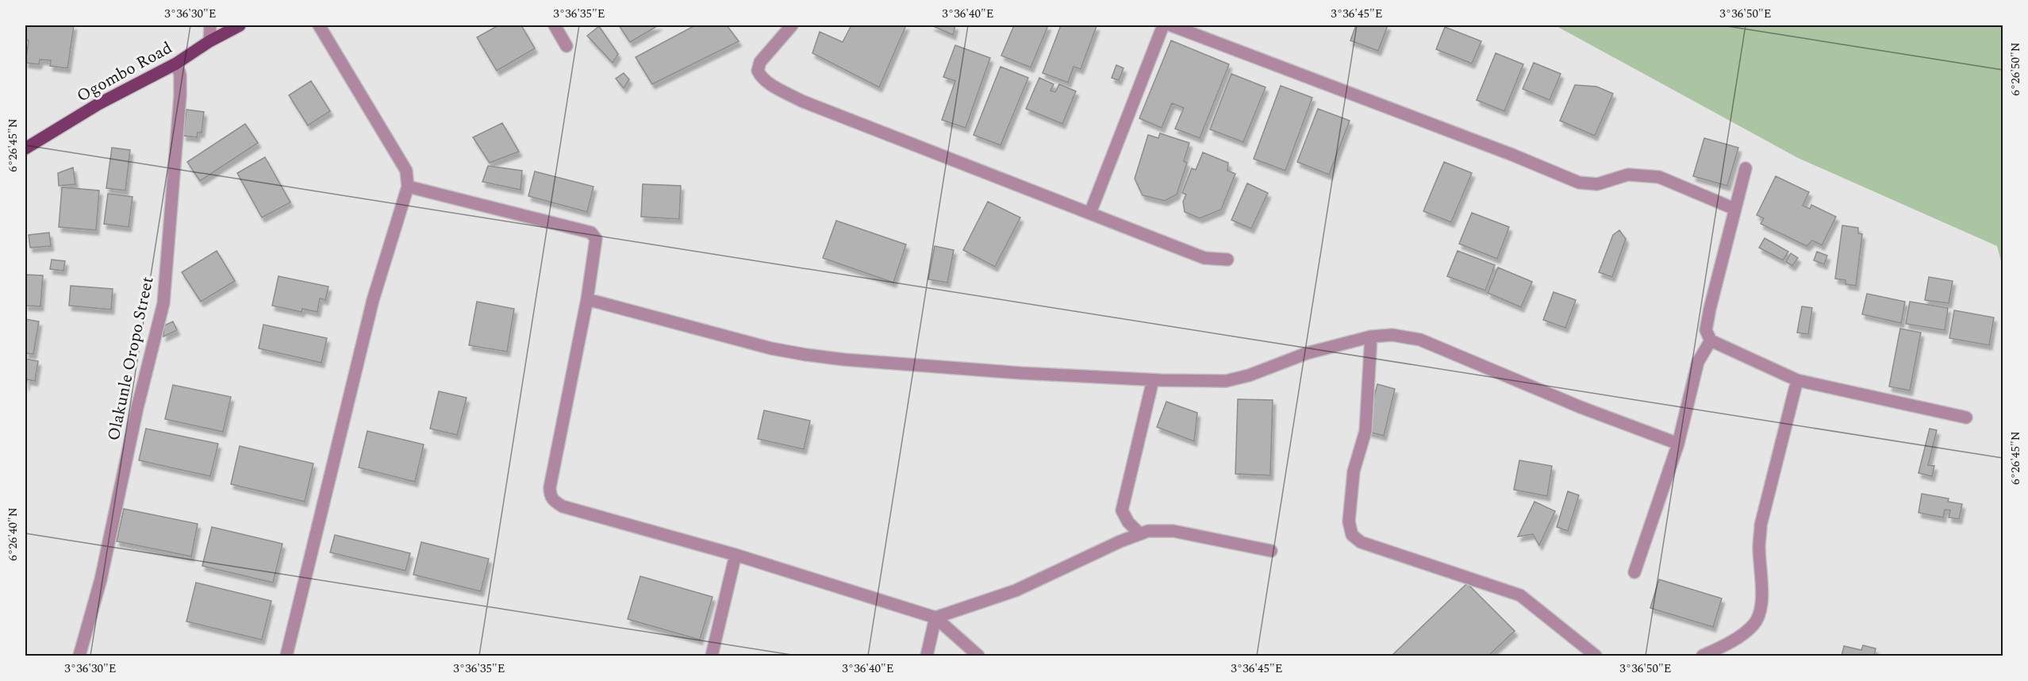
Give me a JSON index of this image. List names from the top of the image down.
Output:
{
  "streets": {
    "main road": ["Ogombo Road"],
    "street": ["Olakunle Oropo Street"]
  },
  "crossings": [
    ["Ogombo Road", "Olakunle Oropo Street"]
  ],
  "coordinates": [
    "3°36'30\"E",
    "3°36'35\"E",
    "3°36'40\"E",
    "3°36'45\"E",
    "3°36'50\"E",
    "6°26'50\"N",
    "6°26'45\"N",
    "6°26'40\"N"
  ]
}
